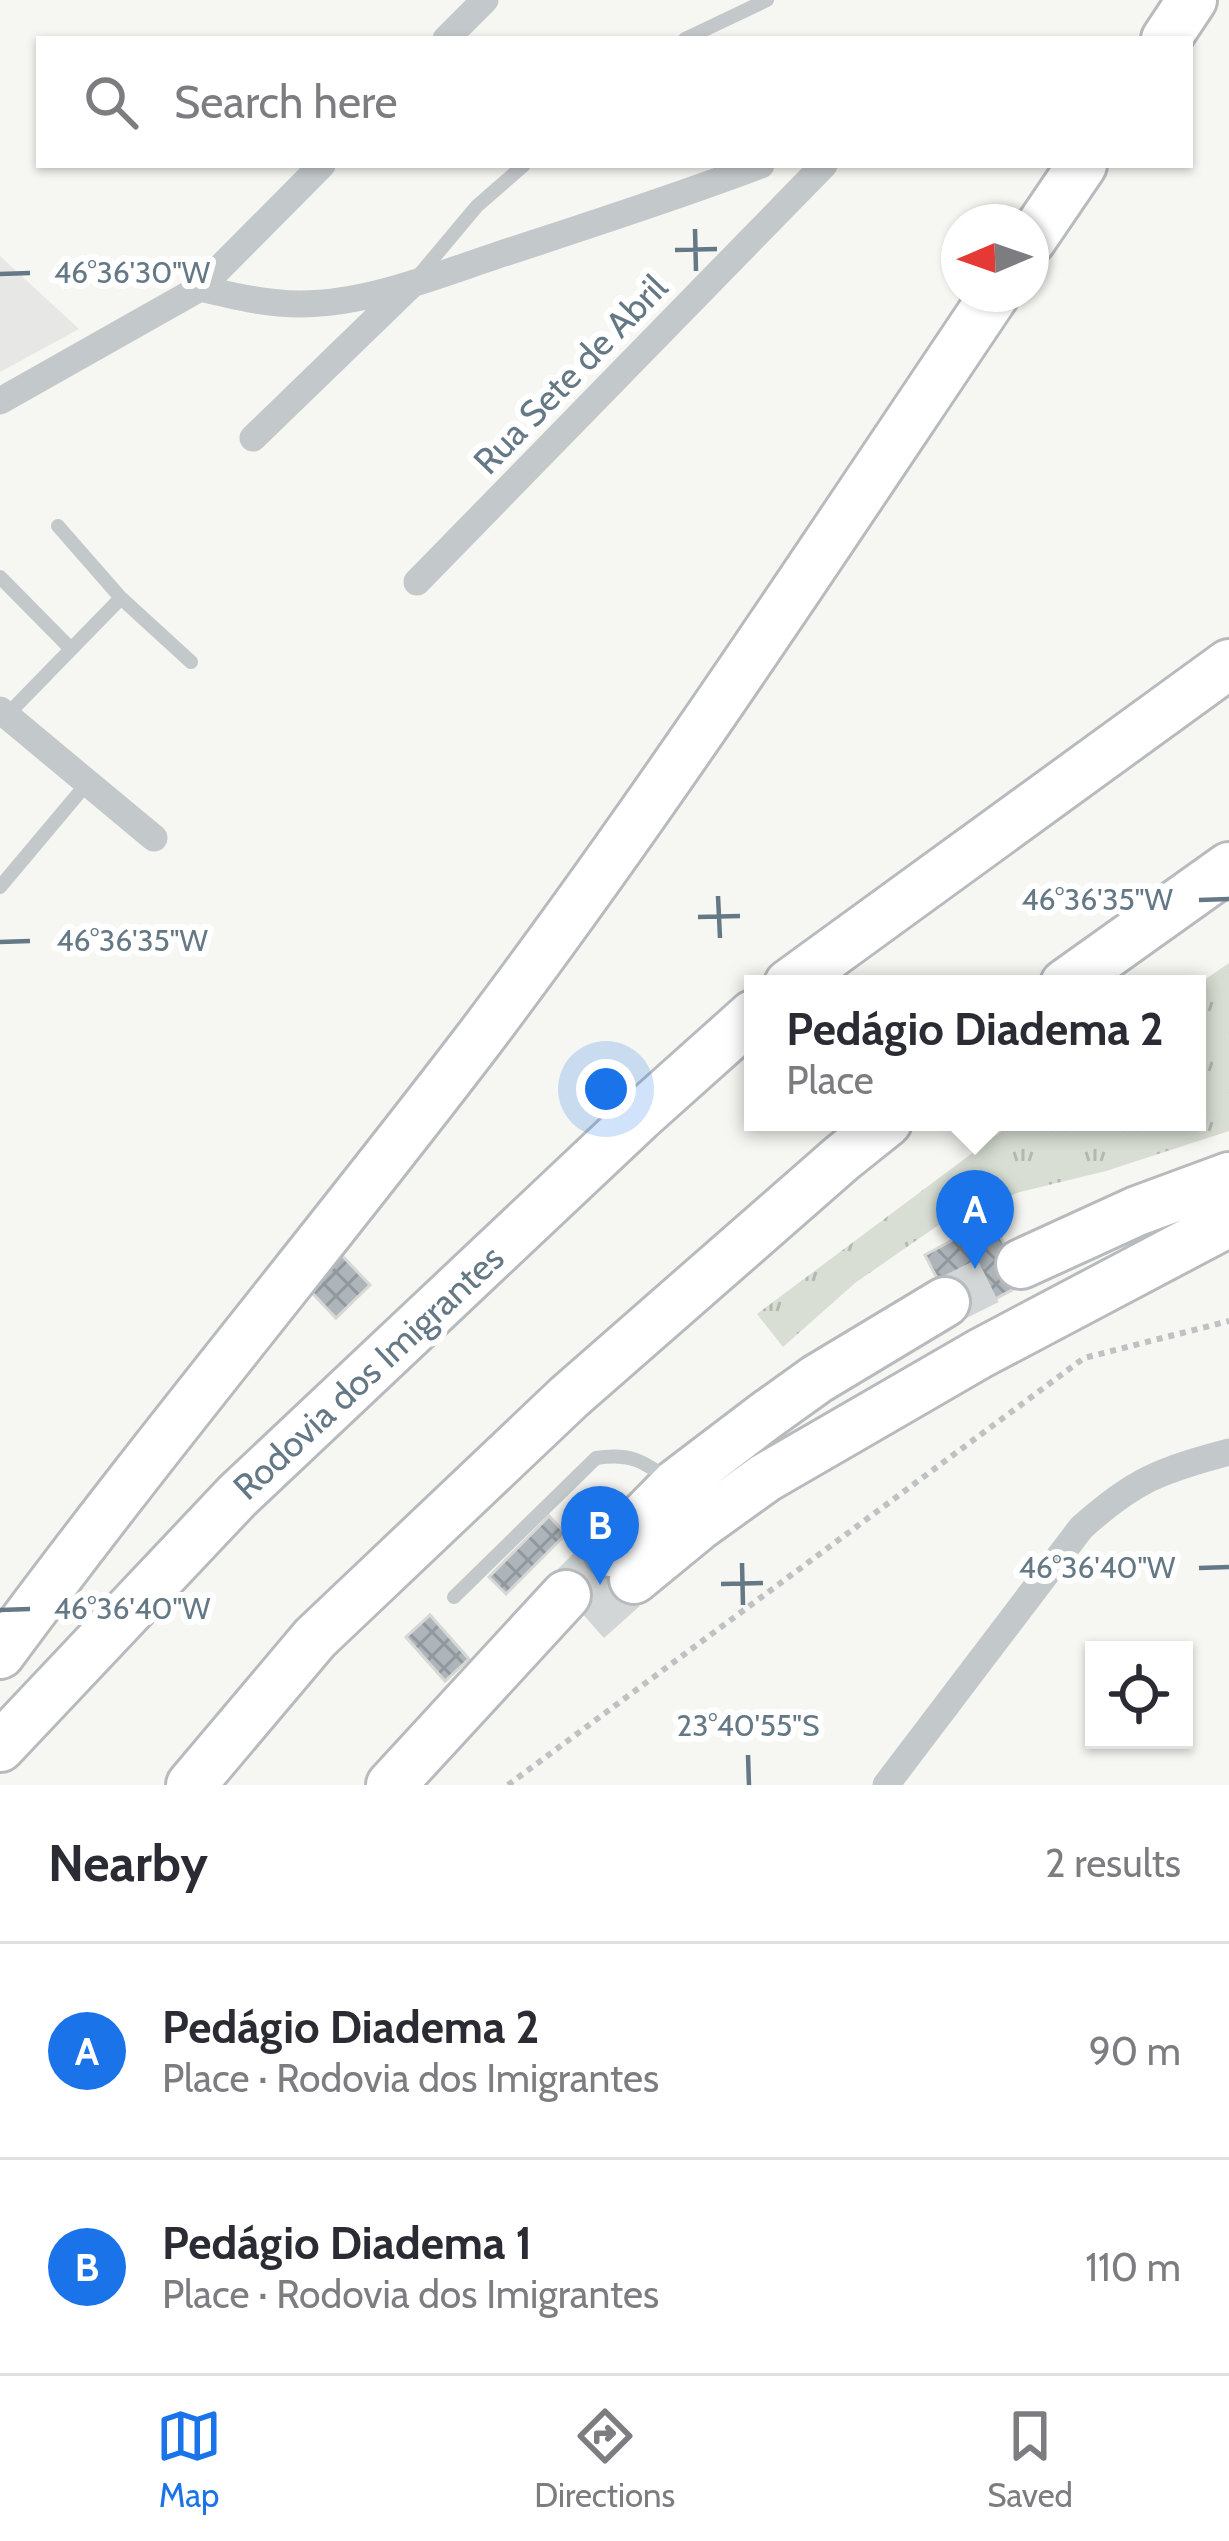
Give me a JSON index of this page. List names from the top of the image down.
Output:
{
  "streets": {
    "highway": ["Rodovia dos Imigrantes"],
    "street": ["Rua Sete de Abril"]
  },
  "north": "left",
  "page": {
    "search": "Search here",
    "popup": ["Pedágio Diadema 2", "Place"],
    "pins": ["A", "B"],
    "heading": ["Nearby", "2 results"],
    "list": [
      {
        "mark": "A",
        "name": "Pedágio Diadema 2",
        "note": "Place · Rodovia dos Imigrantes",
        "value": "90 m"
      },
      {
        "mark": "B",
        "name": "Pedágio Diadema 1",
        "note": "Place · Rodovia dos Imigrantes",
        "value": "110 m"
      }
    ],
    "nav": ["Map", "Directions", "Saved"]
  },
  "coordinates": [
    "46°36'30\"W",
    "46°36'35\"W",
    "46°36'40\"W",
    "23°40'55\"S"
  ]
}
